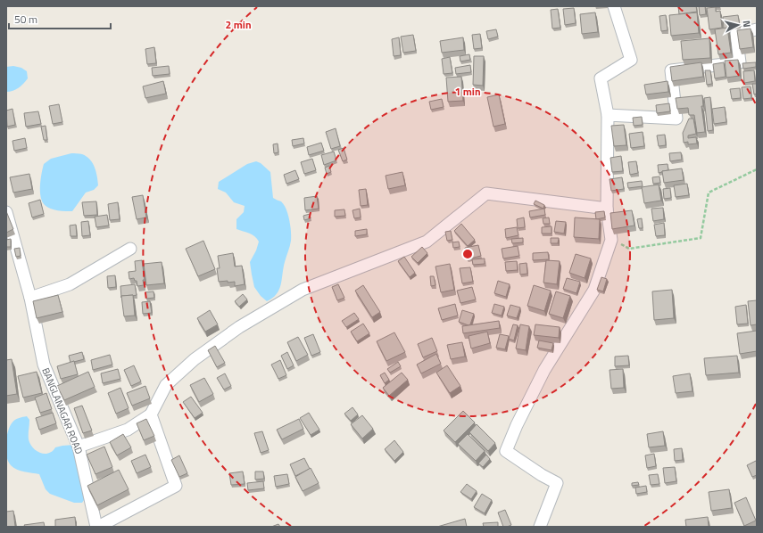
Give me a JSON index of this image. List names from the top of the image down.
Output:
{
  "streets": {
    "street": ["BANGLANAGAR ROAD"]
  },
  "scale_bar": "50 m",
  "north": "right",
  "rings": ["2 min", "1 min"]
}
